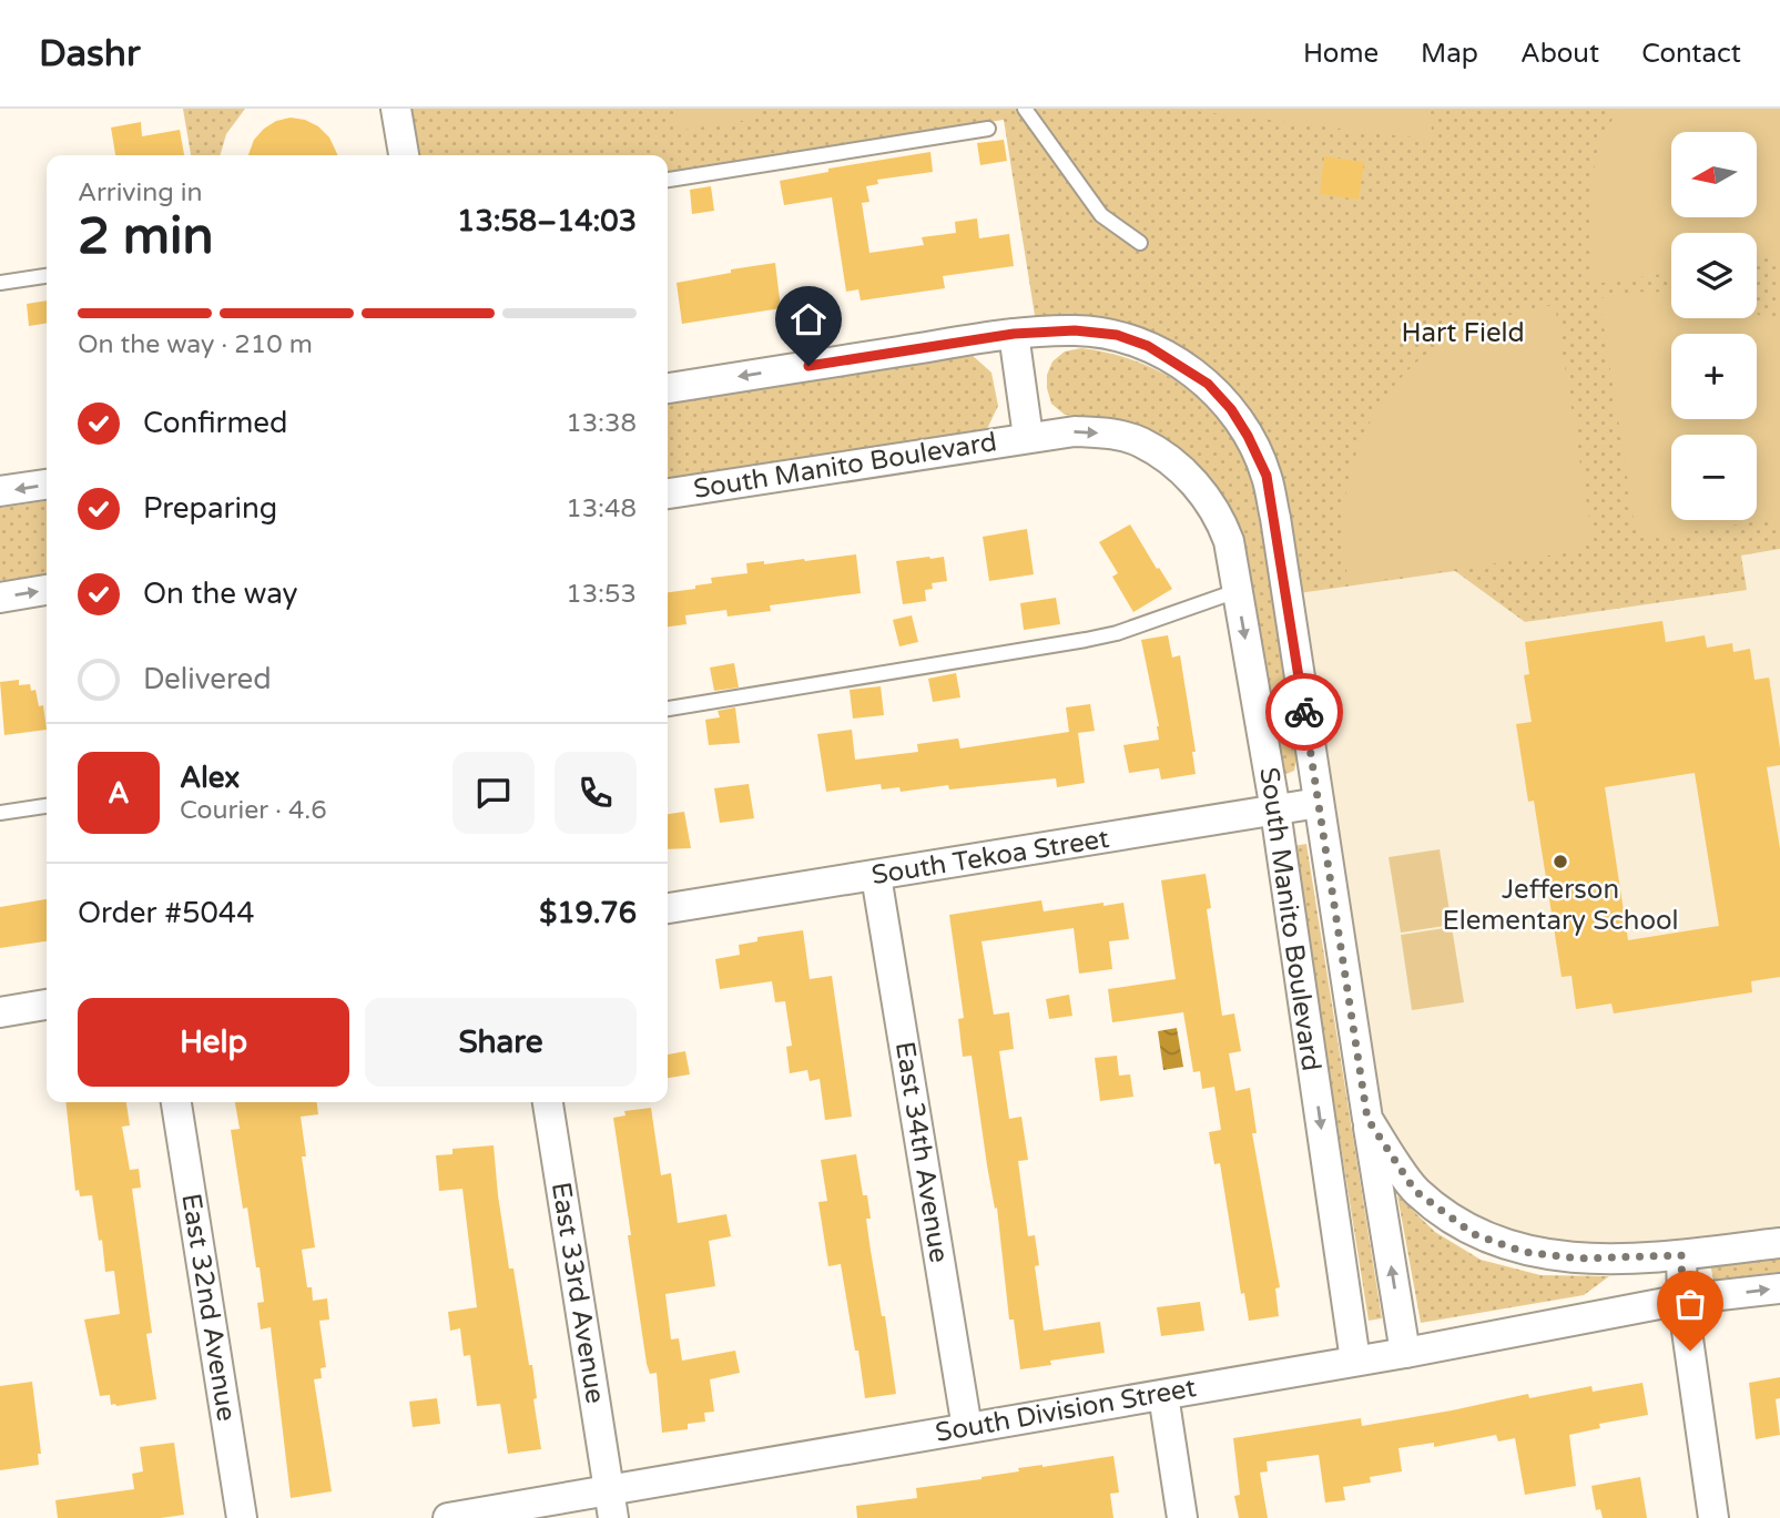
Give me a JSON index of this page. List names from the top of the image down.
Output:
{
  "streets": {
    "street": [
      "South Manito Boulevard",
      "South Tekoa Street",
      "East 34th Avenue",
      "East 33rd Avenue",
      "East 32nd Avenue",
      "South Division Street"
    ]
  },
  "crossings": [
    ["South Manito Boulevard", "South Tekoa Street"],
    ["South Manito Boulevard", "South Division Street"],
    ["South Tekoa Street", "East 34th Avenue"],
    ["East 34th Avenue", "South Division Street"],
    ["East 33rd Avenue", "South Division Street"]
  ],
  "parks": ["Hart Field"],
  "places": ["Jefferson Elementary School"],
  "north": "left",
  "page": {
    "header": "Dashr",
    "nav": [
      "Home",
      "Map",
      "About",
      "Contact"
    ],
    "map_buttons": ["+", "−"],
    "heading": ["2 min", "Arriving in", "13:58–14:03"],
    "panel": [
      "Alex",
      "Courier · 4.6",
      "Order #5044",
      "$19.76"
    ],
    "bar": "On the way · 210 m",
    "list": [
      ["Confirmed", "13:38"],
      ["Preparing", "13:48"],
      ["On the way", "13:53"],
      "Delivered"
    ],
    "round": "A",
    "buttons": ["Help", "Share"]
  }
}
